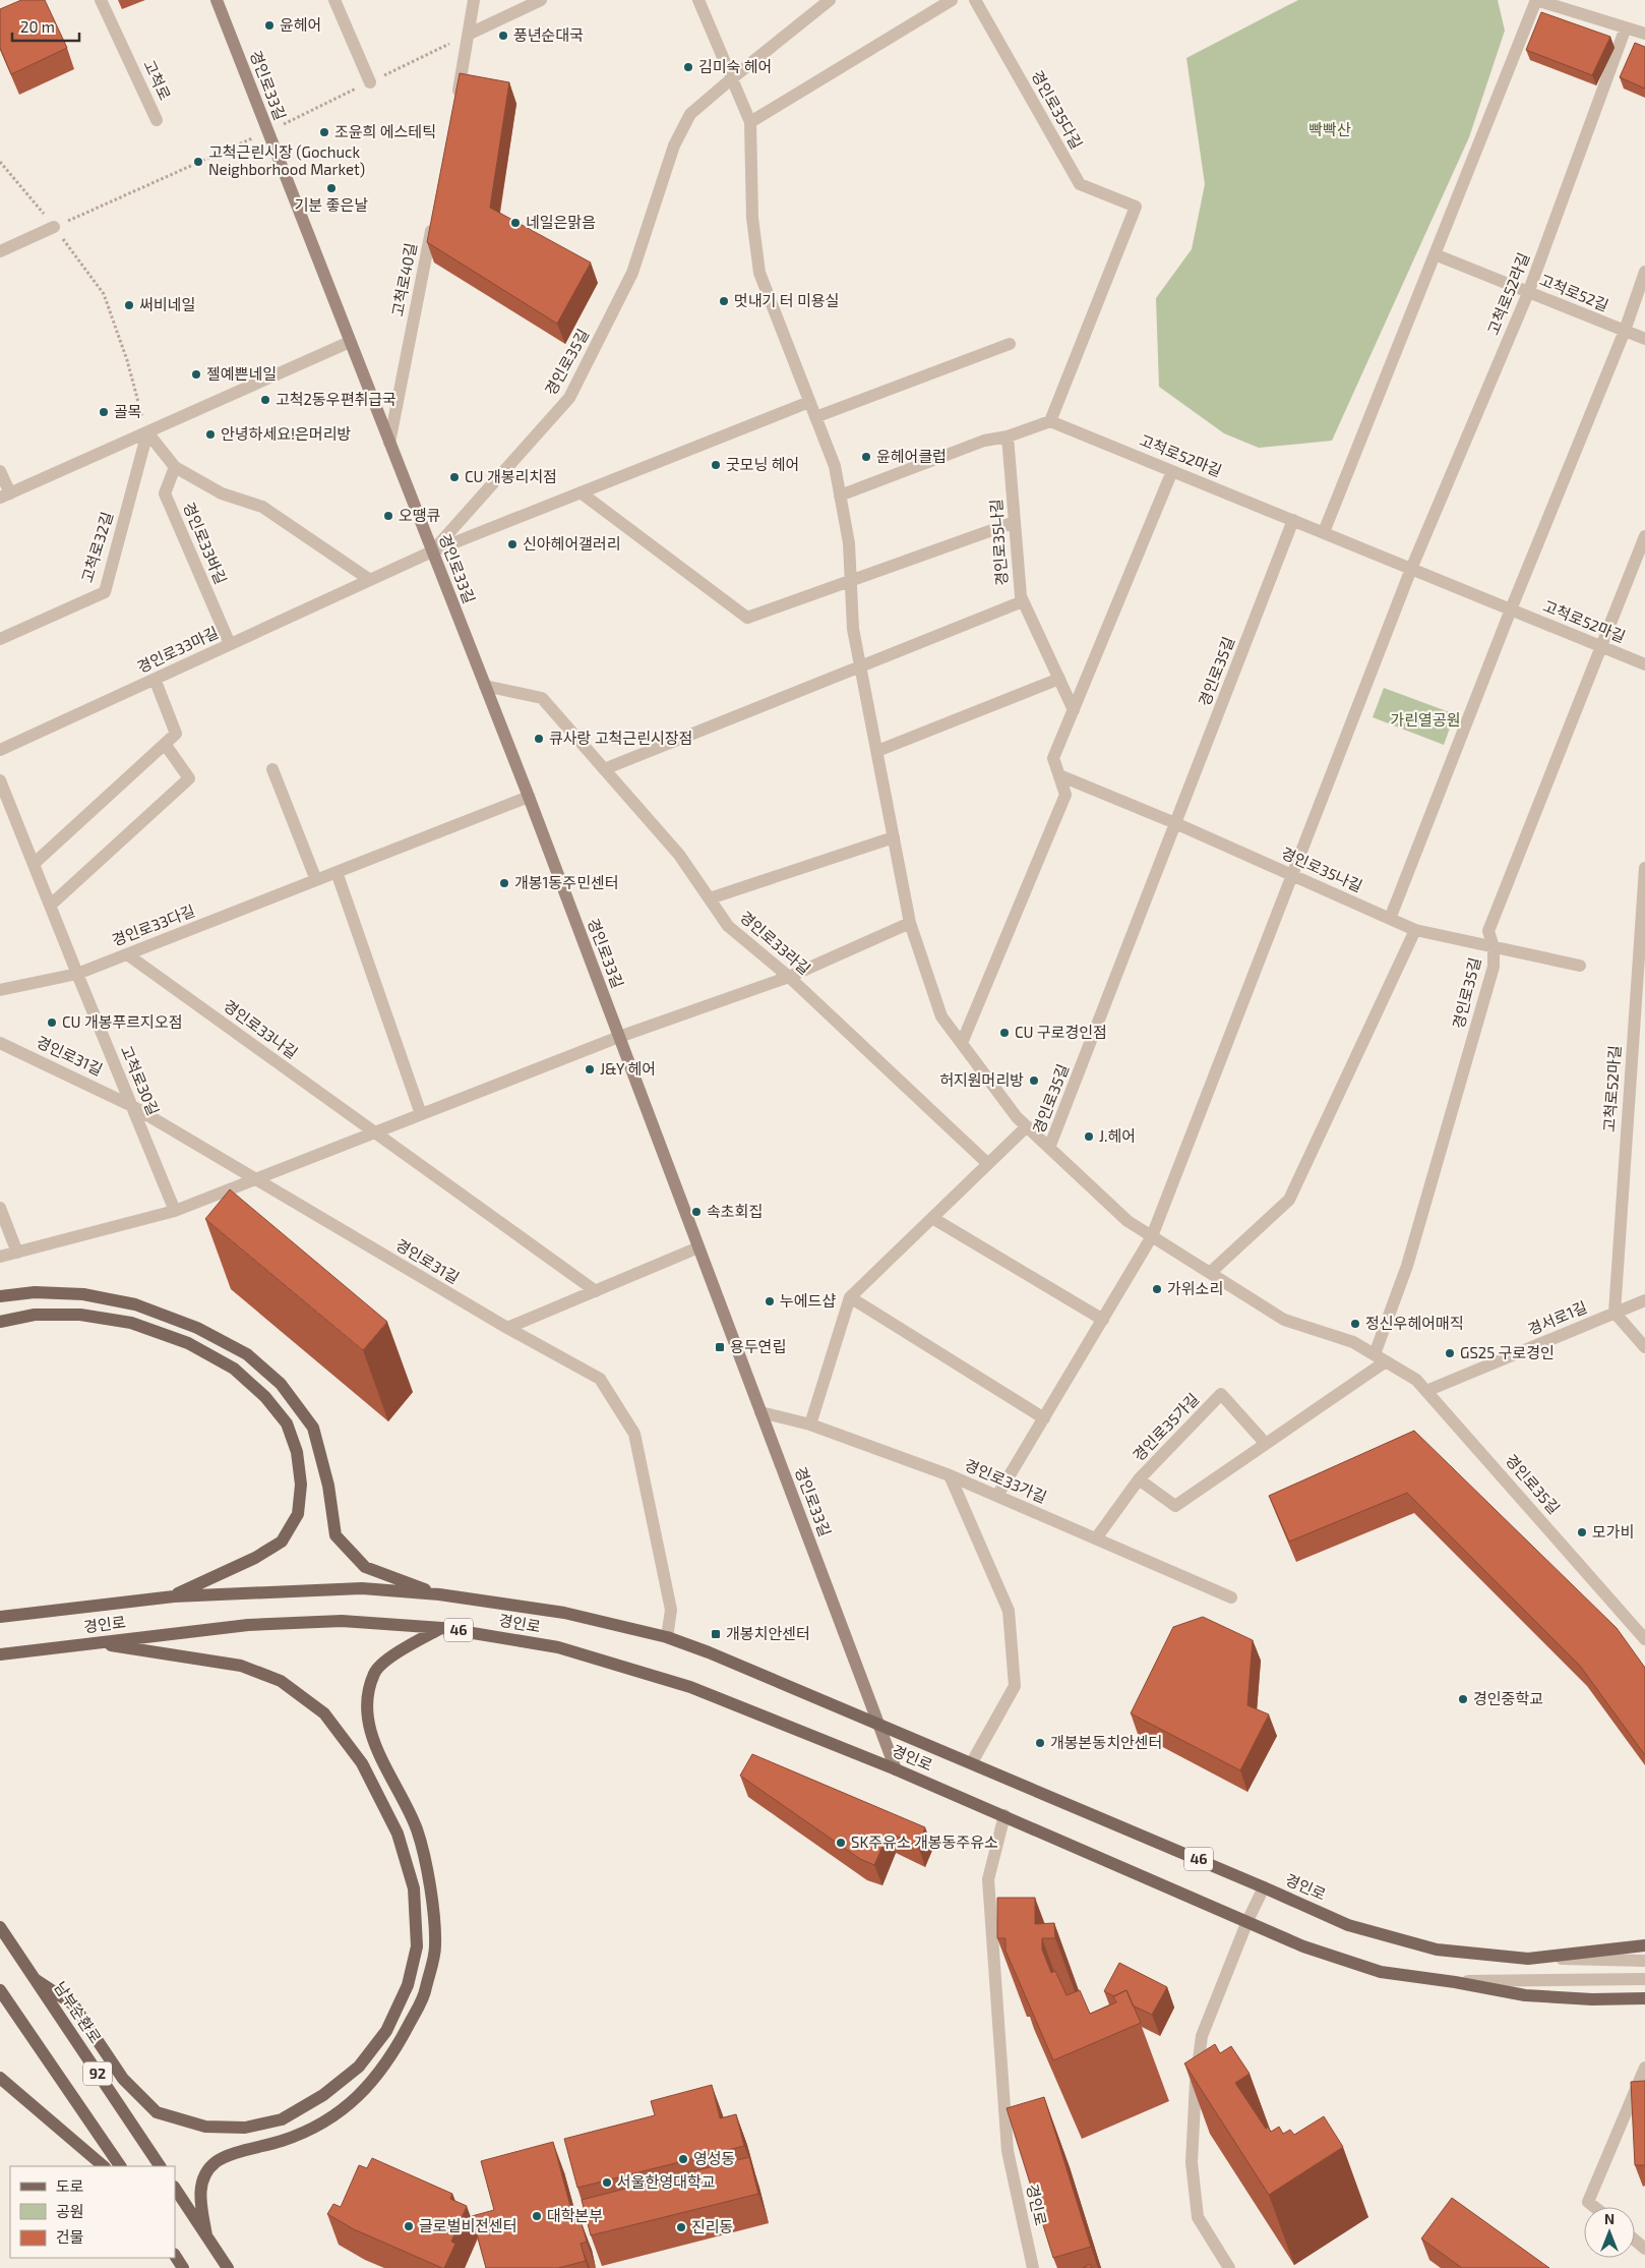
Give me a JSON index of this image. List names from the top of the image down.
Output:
{
  "streets": {
    "main road": [
      "경인로",
      "46",
      "남부순환로",
      "92"
    ],
    "street": [
      "고척로",
      "경인로33길",
      "경인로35다길",
      "고척로40길",
      "고척로52길",
      "고척로52라길",
      "경인로35길",
      "고척로52마길",
      "경인로35나길",
      "경인로33바길",
      "고척로32길",
      "경인로33마길",
      "경인로33다길",
      "경인로33라길",
      "경인로33나길",
      "경인로31길",
      "고척로30길",
      "경서로1길",
      "경인로35가길",
      "경인로33가길"
    ]
  },
  "crossings": [
    ["경인로33길", "고척로40길"],
    ["경인로33길", "경인로35길"],
    ["경인로33길", "경인로33마길"],
    ["경인로33길", "경인로33다길"],
    ["경인로33길", "경인로33라길"],
    ["경인로33길", "경인로33가길"],
    ["경인로33길", "경인로"],
    ["경인로35다길", "고척로52마길"],
    ["고척로52길", "고척로52라길"],
    ["고척로52라길", "고척로52마길"],
    ["경인로35길", "고척로52마길"],
    ["경인로35길", "경인로35나길"],
    ["경인로35길", "경인로33마길"],
    ["경인로35길", "경서로1길"],
    ["고척로52마길", "경서로1길"],
    ["경인로33바길", "경인로33마길"],
    ["경인로33다길", "경인로33나길"],
    ["경인로33다길", "고척로30길"],
    ["경인로31길", "고척로30길"],
    ["경인로31길", "경인로"],
    ["경인로35가길", "경인로33가길"]
  ],
  "parks": ["빡빡산", "가린열공원"],
  "places": {
    "other": [
      "윤헤어",
      "풍년순대국",
      "김미숙 헤어",
      "조윤희 에스테틱",
      "고척근린시장 (Gochuck Neighborhood Market)",
      "기분 좋은날",
      "네일은맑음",
      "멋내기 터 미용실",
      "써비네일",
      "젤예쁜네일",
      "고척2동우편취급국",
      "골목",
      "안녕하세요!은머리방",
      "윤헤어클럽",
      "굿모닝 헤어",
      "CU 개봉리치점",
      "오땡큐",
      "신아헤어갤러리",
      "큐사랑 고척근린시장점",
      "개봉1동주민센터",
      "CU 개봉푸르지오점",
      "CU 구로경인점",
      "J&Y 헤어",
      "허지원머리방",
      "J.헤어",
      "속초회집",
      "가위소리",
      "누에드샵",
      "정신우헤어매직",
      "GS25 구로경인",
      "모가비",
      "경인중학교",
      "개봉본동치안센터",
      "SK주유소 개봉동주유소",
      "영성동",
      "서울한영대학교",
      "대학본부",
      "글로벌비전센터",
      "진리동"
    ],
    "transit": ["용두연립", "개봉치안센터"]
  },
  "legend": ["도로", "공원", "건물"],
  "scale_bar": "20 m",
  "north": "top"
}
